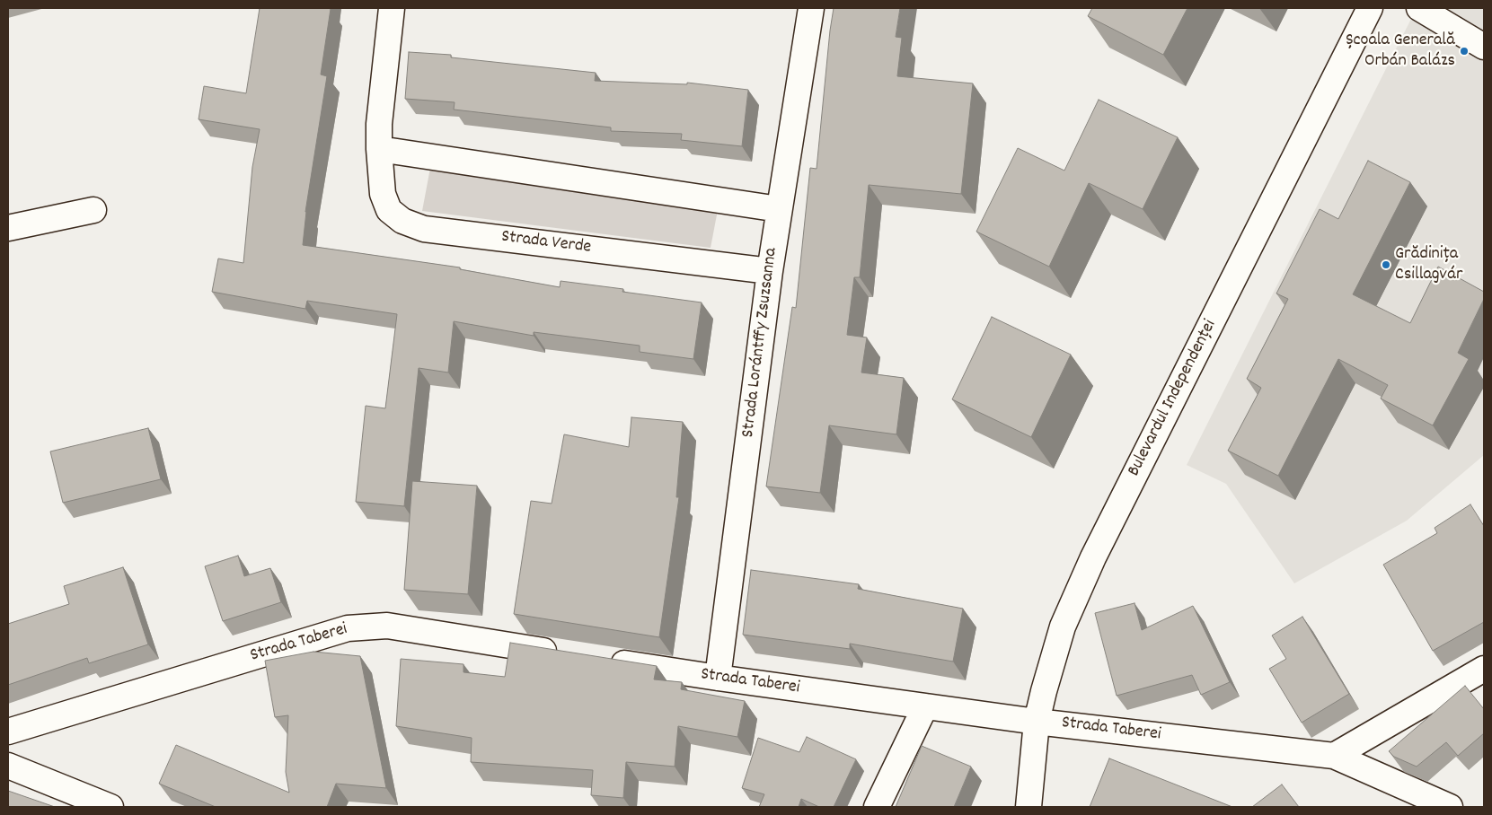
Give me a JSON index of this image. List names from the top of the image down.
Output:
{
  "streets": {
    "street": [
      "Strada Verde",
      "Strada Lorántffy Zsuzsanna",
      "Bulevardul Independenței",
      "Strada Taberei"
    ]
  },
  "crossings": [
    ["Strada Verde", "Strada Lorántffy Zsuzsanna"],
    ["Strada Lorántffy Zsuzsanna", "Strada Taberei"],
    ["Bulevardul Independenței", "Strada Taberei"]
  ],
  "places": ["Școala Generală Orbán Balázs", "Grădinița Csillagvár"]
}
